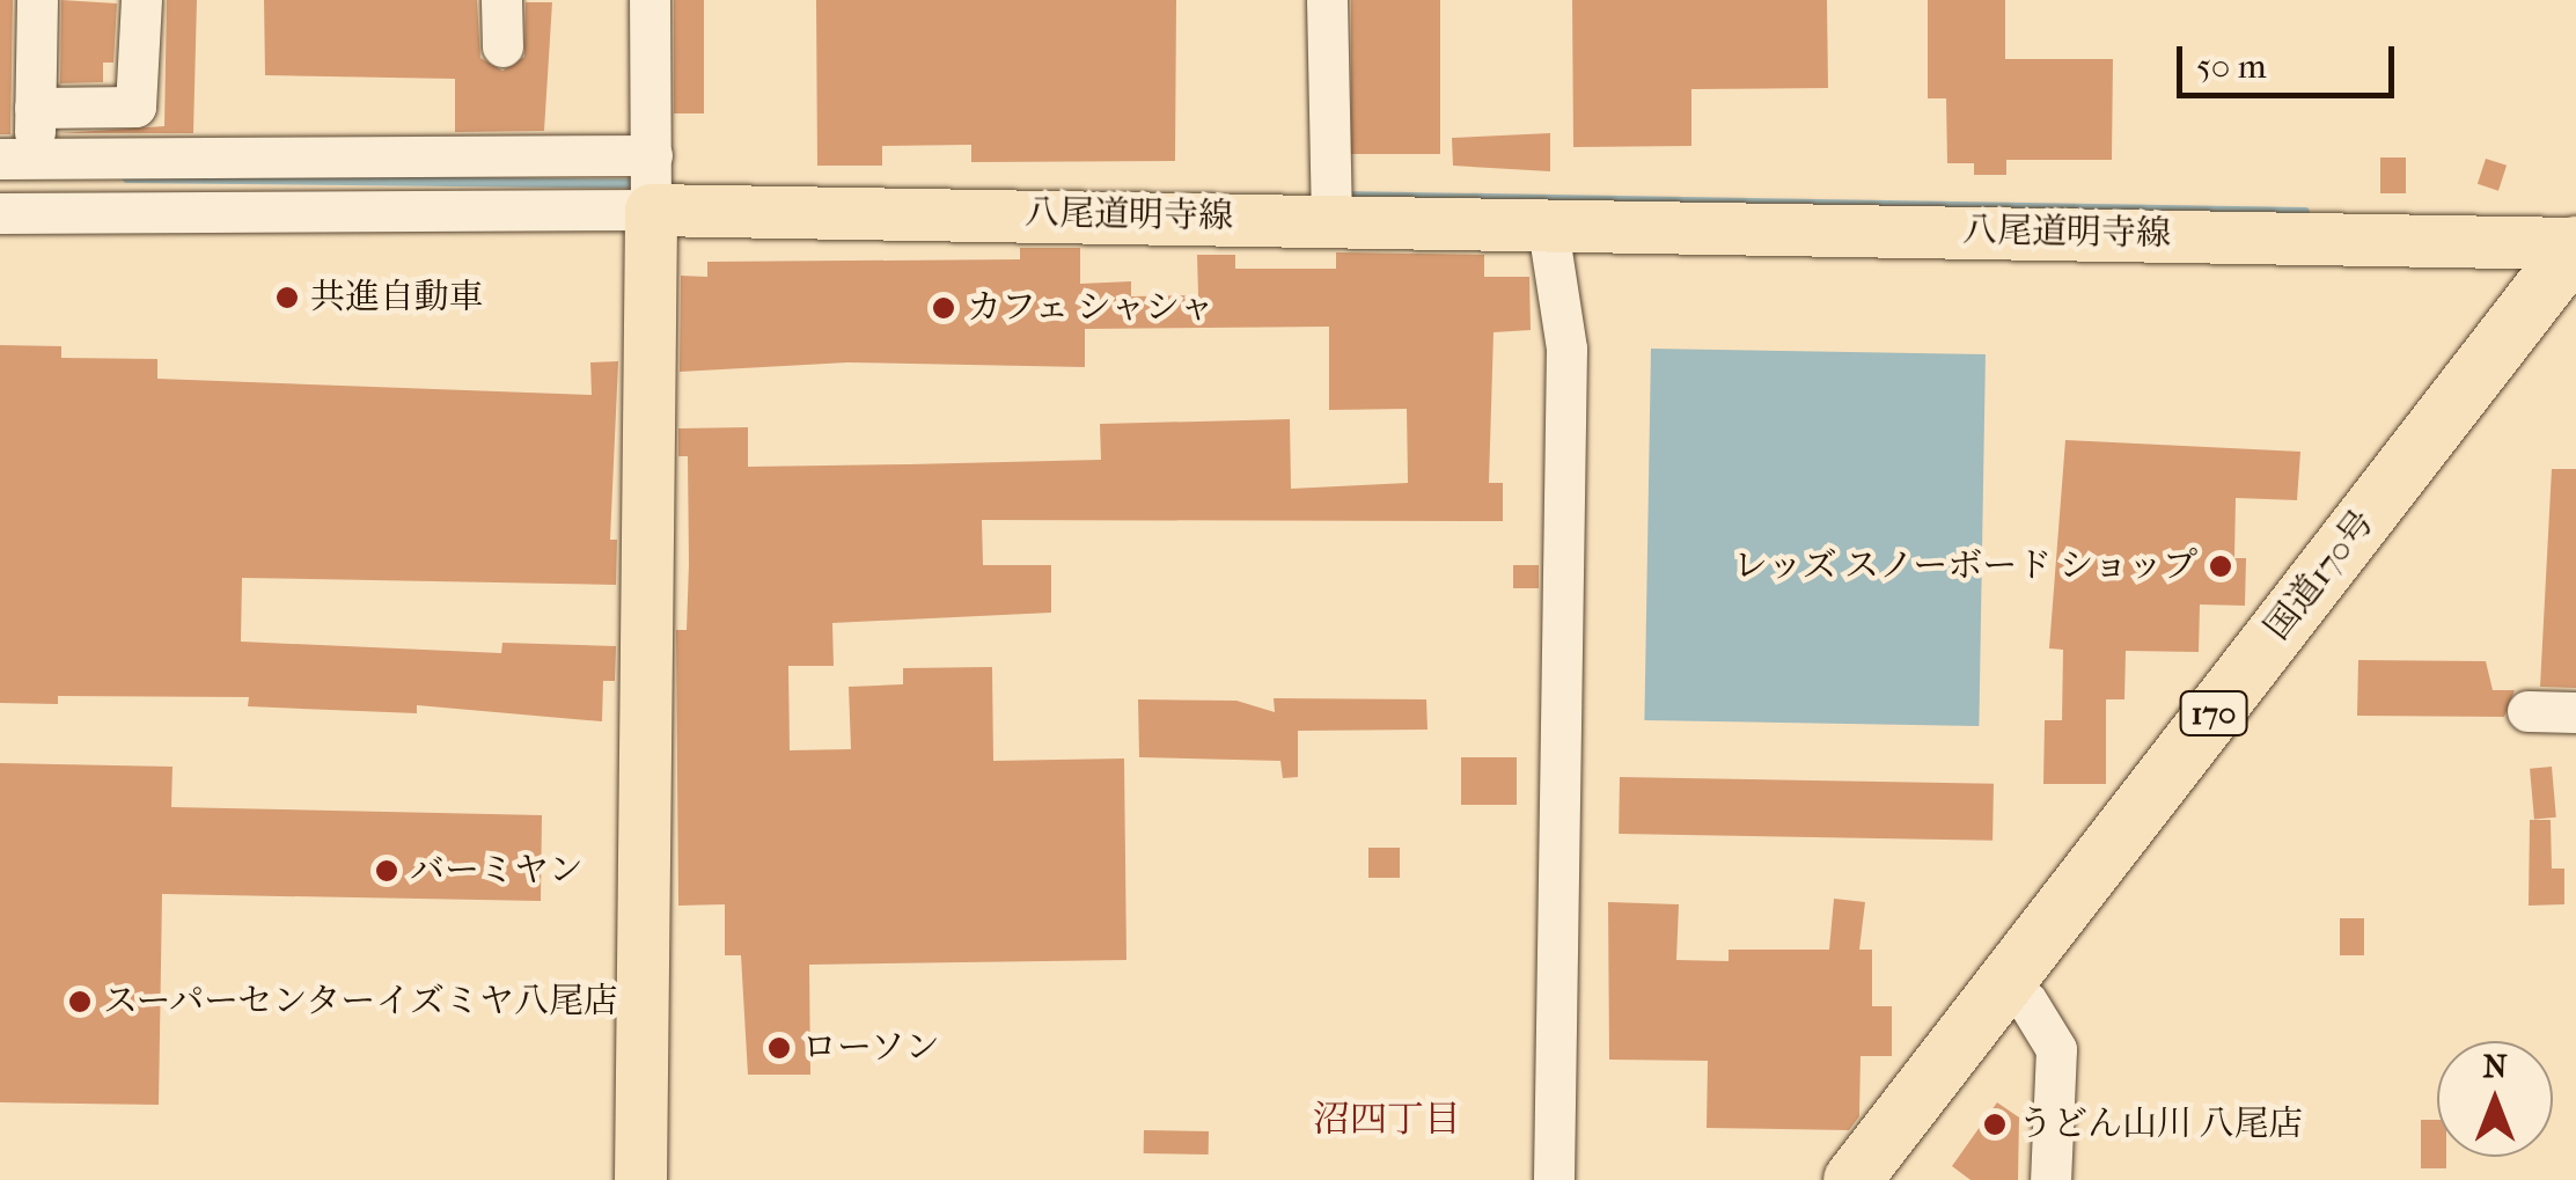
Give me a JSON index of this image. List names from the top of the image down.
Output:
{
  "streets": {
    "highway": ["国道170号", "170"],
    "main road": ["八尾道明寺線"]
  },
  "crossings": [
    ["八尾道明寺線", "国道170号"]
  ],
  "districts": ["沼四丁目"],
  "places": [
    "共進自動車",
    "カフェ シャシャ",
    "レッズ スノーボード ショップ",
    "バーミヤン",
    "スーパーセンターイズミヤ八尾店",
    "ローソン",
    "うどん山川 八尾店"
  ],
  "scale_bar": "50 m",
  "north": "top"
}
